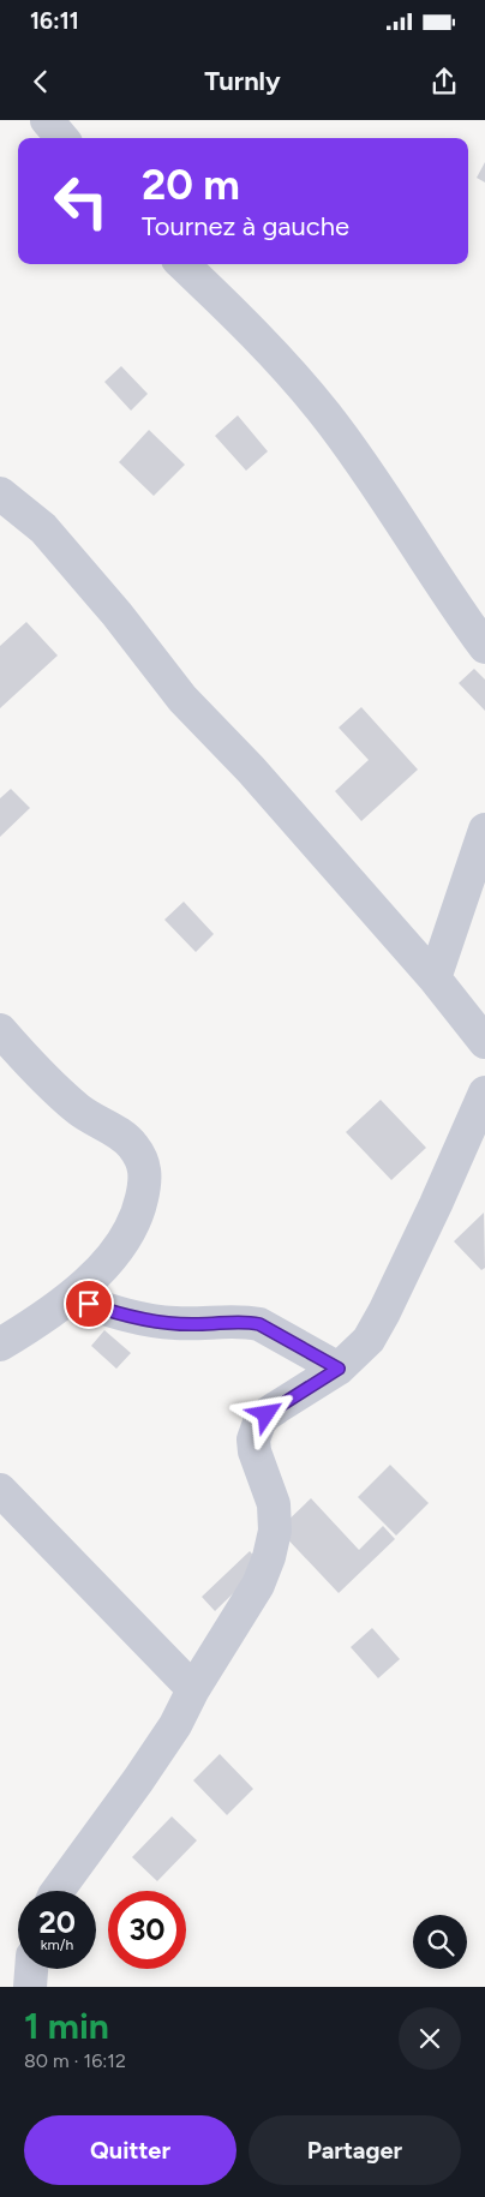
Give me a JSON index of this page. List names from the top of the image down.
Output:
{
  "page": {
    "status": "16:11",
    "header": "Turnly",
    "turn": ["20 m", "Tournez à gauche"],
    "speed": "20 km/h",
    "limit": "30",
    "heading": ["1 min", "80 m · 16:12"],
    "buttons": ["Quitter", "Partager"]
  }
}
